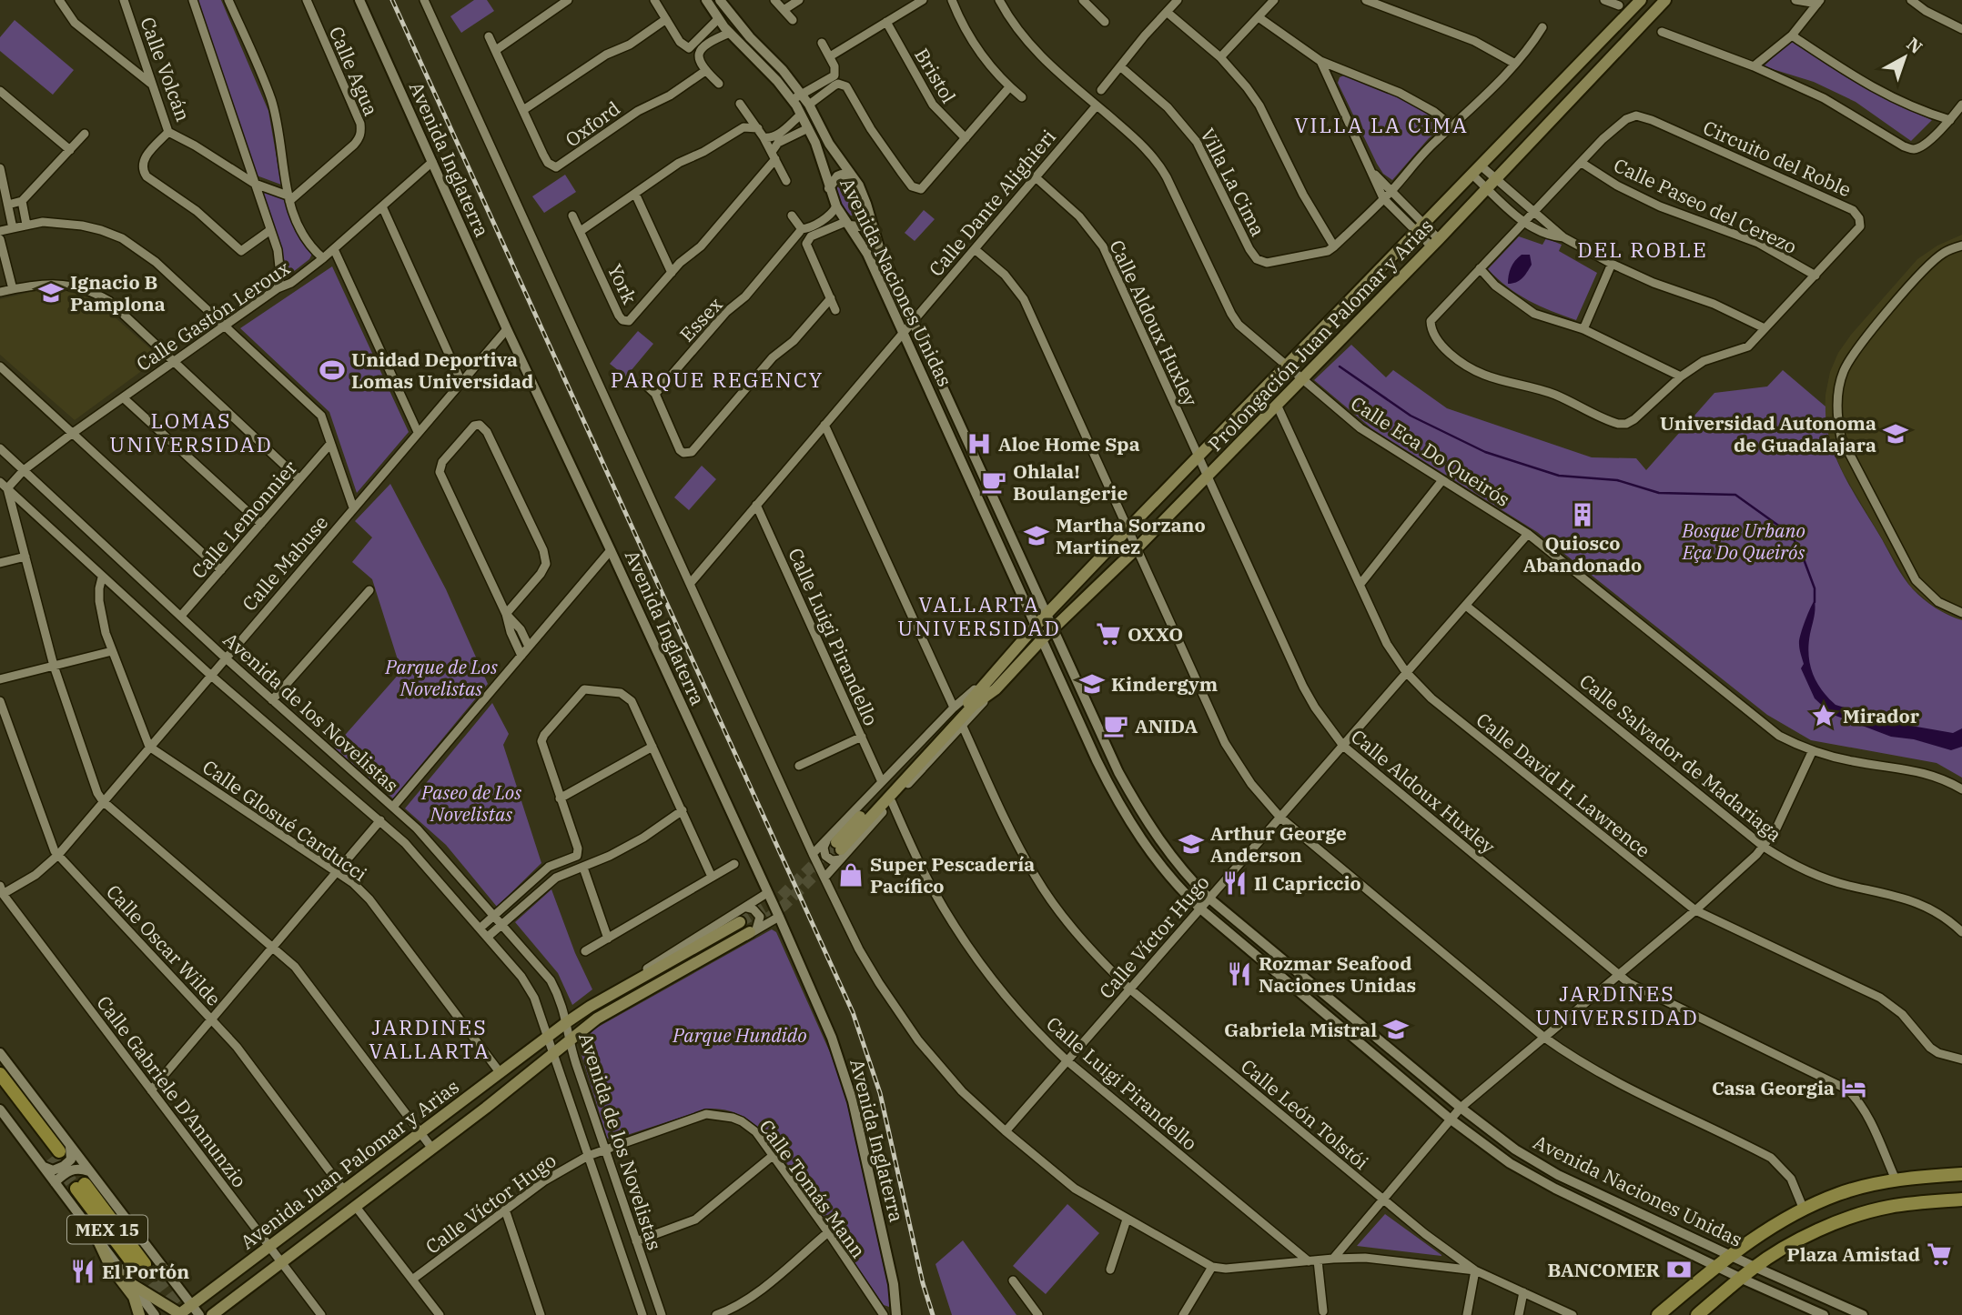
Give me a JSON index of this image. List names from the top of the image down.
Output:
{
  "streets": {
    "highway": ["MEX 15"],
    "main road": ["Prolongación Juan Palomar y Arias", "Avenida Juan Palomar y Arias"],
    "street": [
      "Calle Volcán",
      "Calle Agua",
      "Bristol",
      "Oxford",
      "Circuito del Roble",
      "Avenida Inglaterra",
      "Villa La Cima",
      "Calle Dante Alighieri",
      "Calle Paseo del Cerezo",
      "Avenida Naciones Unidas",
      "York",
      "Calle Gastón Leroux",
      "Essex",
      "Calle Aldoux Huxley",
      "Calle Eca Do Queirós",
      "Calle Lemonnier",
      "Calle Mabuse",
      "Calle Luigi Pirandello",
      "Avenida de los Novelistas",
      "Calle Salvador de Madariaga",
      "Calle David H. Lawrence",
      "Calle Glosué Carducci",
      "Calle Víctor Hugo",
      "Calle Oscar Wilde",
      "Calle Gabriele D'Annunzio",
      "Calle León Tolstói",
      "Calle Tomás Mann"
    ]
  },
  "crossings": [
    ["Calle Volcán", "Calle Agua"],
    ["Circuito del Roble", "Calle Paseo del Cerezo"],
    ["Avenida Inglaterra", "Calle Dante Alighieri"],
    ["Avenida Inglaterra", "Calle Gastón Leroux"],
    ["Avenida Inglaterra", "Calle Mabuse"],
    ["Avenida Inglaterra", "Calle Víctor Hugo"],
    ["Avenida Inglaterra", "Avenida Juan Palomar y Arias"],
    ["Calle Dante Alighieri", "Avenida Naciones Unidas"],
    ["Calle Dante Alighieri", "Calle Aldoux Huxley"],
    ["Calle Dante Alighieri", "Calle Eca Do Queirós"],
    ["Calle Dante Alighieri", "Calle Luigi Pirandello"],
    ["Avenida Naciones Unidas", "York"],
    ["Avenida Naciones Unidas", "Essex"],
    ["Avenida Naciones Unidas", "Prolongación Juan Palomar y Arias"],
    ["Avenida Naciones Unidas", "Calle Víctor Hugo"],
    ["Calle Gastón Leroux", "Avenida de los Novelistas"],
    ["Calle Aldoux Huxley", "Prolongación Juan Palomar y Arias"],
    ["Calle Aldoux Huxley", "Calle Víctor Hugo"],
    ["Prolongación Juan Palomar y Arias", "Calle Eca Do Queirós"],
    ["Prolongación Juan Palomar y Arias", "Calle David H. Lawrence"],
    ["Calle Eca Do Queirós", "Calle Víctor Hugo"],
    ["Calle Lemonnier", "Avenida de los Novelistas"],
    ["Calle Mabuse", "Avenida de los Novelistas"],
    ["Calle Mabuse", "Calle Glosué Carducci"],
    ["Calle Mabuse", "Calle Oscar Wilde"],
    ["Calle Mabuse", "Calle Gabriele D'Annunzio"],
    ["Calle Luigi Pirandello", "Calle Víctor Hugo"],
    ["Avenida de los Novelistas", "Calle Víctor Hugo"],
    ["Avenida de los Novelistas", "Avenida Juan Palomar y Arias"],
    ["Avenida de los Novelistas", "Calle Tomás Mann"],
    ["Calle Salvador de Madariaga", "Calle Víctor Hugo"],
    ["Calle David H. Lawrence", "Calle Víctor Hugo"],
    ["Calle Glosué Carducci", "Avenida Juan Palomar y Arias"],
    ["Calle Víctor Hugo", "Calle León Tolstói"],
    ["Calle Víctor Hugo", "Calle Tomás Mann"],
    ["Calle Oscar Wilde", "Avenida Juan Palomar y Arias"],
    ["Calle Gabriele D'Annunzio", "Avenida Juan Palomar y Arias"]
  ],
  "districts": [
    "VILLA LA CIMA",
    "DEL ROBLE",
    "PARQUE REGENCY",
    "LOMAS UNIVERSIDAD",
    "VALLARTA UNIVERSIDAD",
    "JARDINES UNIVERSIDAD",
    "JARDINES VALLARTA"
  ],
  "parks": [
    "Bosque Urbano Eça Do Queirós",
    "Parque de Los Novelistas",
    "Paseo de Los Novelistas",
    "Parque Hundido"
  ],
  "places": {
    "school or university": [
      "Ignacio B Pamplona",
      "Universidad Autonoma de Guadalajara",
      "Martha Sorzano Martinez",
      "Kindergym",
      "Arthur George Anderson",
      "Gabriela Mistral"
    ],
    "sports": ["Unidad Deportiva Lomas Universidad"],
    "hospital": ["Aloe Home Spa"],
    "cafe": ["Ohlala! Boulangerie", "ANIDA"],
    "building": ["Quiosco Abandonado"],
    "supermarket": ["OXXO", "Plaza Amistad"],
    "place": ["Mirador"],
    "shop": ["Super Pescadería Pacífico"],
    "restaurant": ["Il Capriccio", "Rozmar Seafood Naciones Unidas", "El Portón"],
    "hotel": ["Casa Georgia"],
    "bank": ["BANCOMER"]
  },
  "north": "top right"
}
